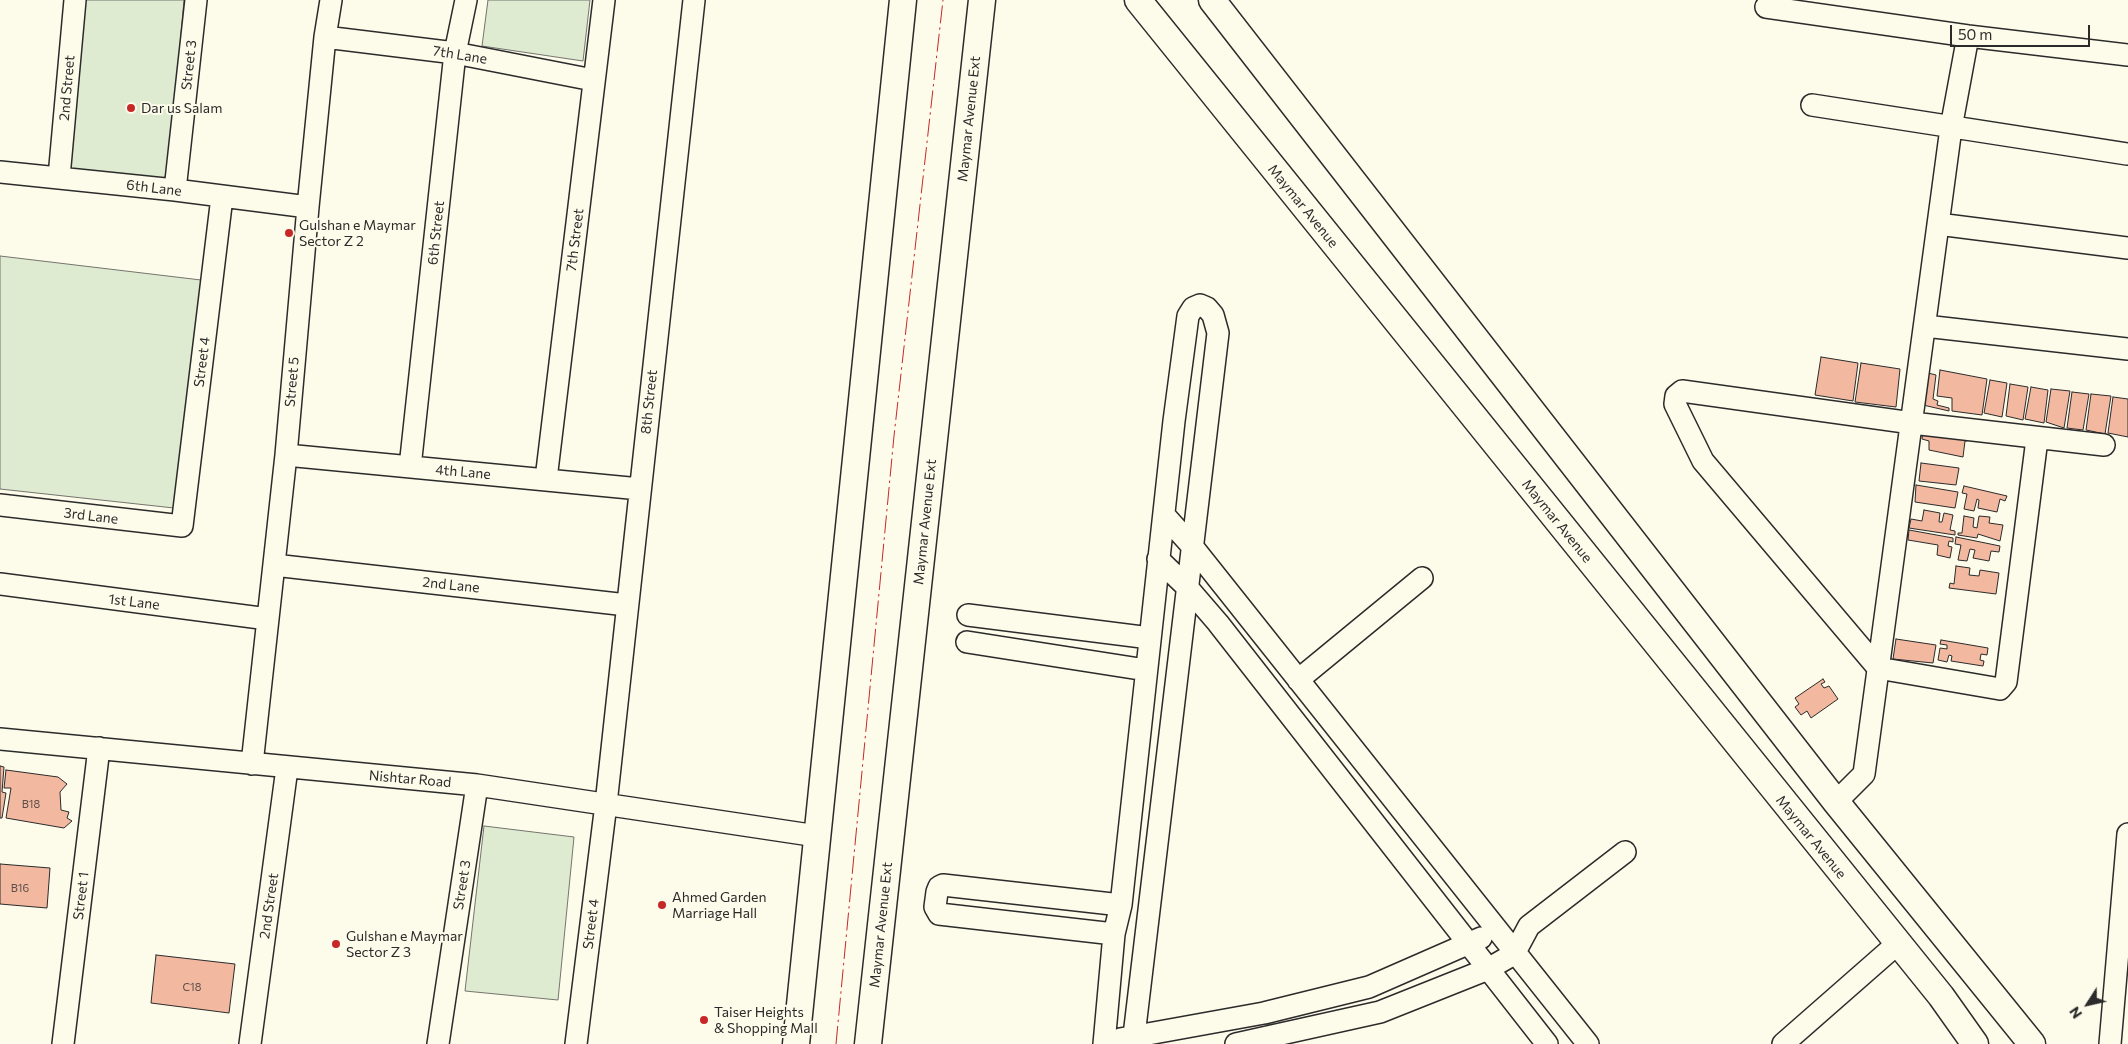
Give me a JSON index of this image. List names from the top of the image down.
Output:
{
  "streets": {
    "main road": ["Maymar Avenue Ext", "Maymar Avenue"],
    "street": [
      "7th Lane",
      "Street 3",
      "2nd Street",
      "6th Lane",
      "6th Street",
      "7th Street",
      "Street 4",
      "Street 5",
      "8th Street",
      "4th Lane",
      "3rd Lane",
      "2nd Lane",
      "1st Lane",
      "Nishtar Road",
      "Street 1"
    ]
  },
  "crossings": [
    ["7th Lane", "6th Street"],
    ["7th Lane", "7th Street"],
    ["7th Lane", "Street 5"],
    ["Street 3", "6th Lane"],
    ["Street 3", "Nishtar Road"],
    ["2nd Street", "6th Lane"],
    ["2nd Street", "Nishtar Road"],
    ["6th Lane", "Street 4"],
    ["6th Lane", "Street 5"],
    ["6th Street", "4th Lane"],
    ["7th Street", "4th Lane"],
    ["Street 4", "8th Street"],
    ["Street 4", "3rd Lane"],
    ["Street 4", "Nishtar Road"],
    ["Street 5", "4th Lane"],
    ["Street 5", "2nd Lane"],
    ["Street 5", "1st Lane"],
    ["Street 5", "Nishtar Road"],
    ["8th Street", "4th Lane"],
    ["8th Street", "2nd Lane"],
    ["8th Street", "Nishtar Road"],
    ["Nishtar Road", "Street 1"]
  ],
  "places": [
    "Dar us Salam",
    "Gulshan e Maymar Sector Z 2",
    "Ahmed Garden Marriage Hall",
    "Gulshan e Maymar Sector Z 3",
    "Taiser Heights & Shopping Mall"
  ],
  "house_numbers": ["B18", "B16", "C18"],
  "scale_bar": "50 m",
  "north": "bottom left"
}
